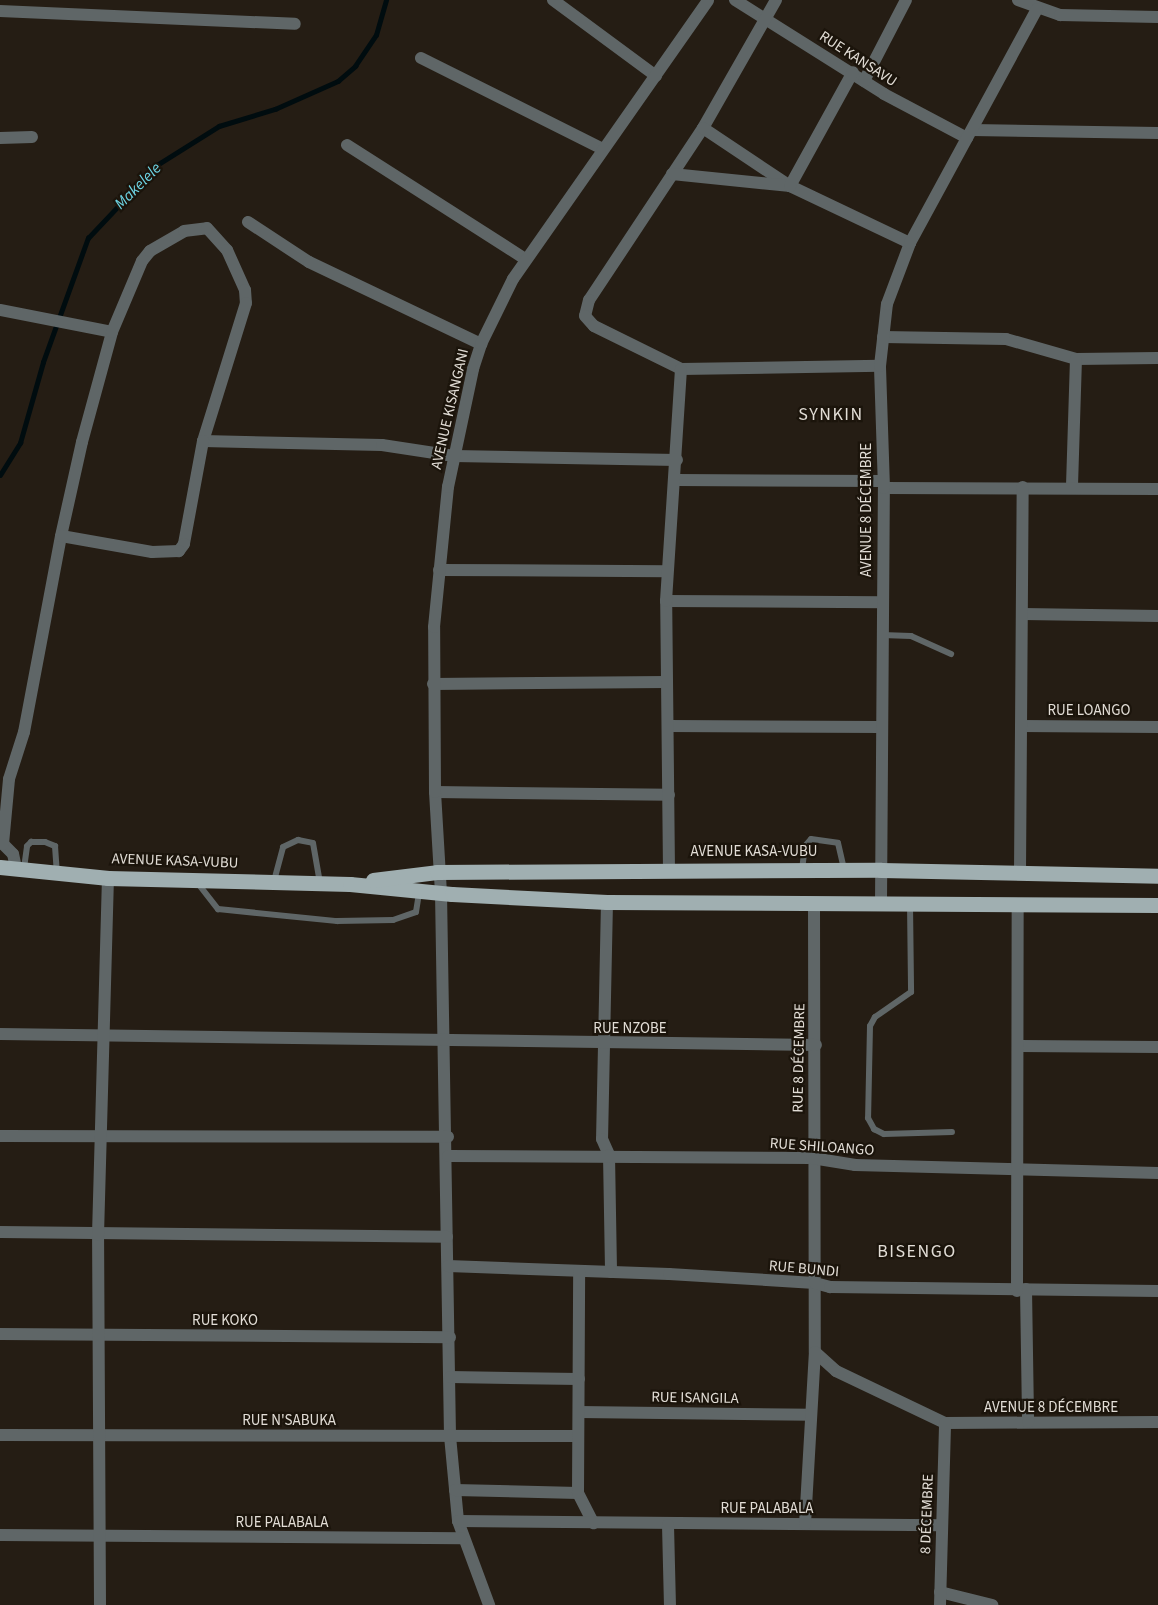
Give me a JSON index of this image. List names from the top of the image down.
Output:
{
  "streets": {
    "main road": ["AVENUE KASA-VUBU"],
    "street": [
      "RUE KANSAVU",
      "AVENUE KISANGANI",
      "AVENUE 8 DÉCEMBRE",
      "RUE LOANGO",
      "RUE NZOBE",
      "RUE 8 DÉCEMBRE",
      "RUE SHILOANGO",
      "RUE BUNDI",
      "RUE KOKO",
      "RUE ISANGILA",
      "RUE N'SABUKA",
      "RUE PALABALA",
      "8 DÉCEMBRE"
    ]
  },
  "crossings": [
    ["RUE KANSAVU", "AVENUE 8 DÉCEMBRE"],
    ["AVENUE KISANGANI", "AVENUE KASA-VUBU"],
    ["AVENUE KISANGANI", "RUE NZOBE"],
    ["AVENUE KISANGANI", "RUE SHILOANGO"],
    ["AVENUE KISANGANI", "RUE BUNDI"],
    ["AVENUE KISANGANI", "RUE KOKO"],
    ["AVENUE KISANGANI", "RUE N'SABUKA"],
    ["AVENUE KISANGANI", "RUE PALABALA"],
    ["AVENUE 8 DÉCEMBRE", "AVENUE KASA-VUBU"],
    ["AVENUE 8 DÉCEMBRE", "8 DÉCEMBRE"],
    ["AVENUE KASA-VUBU", "RUE 8 DÉCEMBRE"],
    ["RUE NZOBE", "RUE 8 DÉCEMBRE"],
    ["RUE 8 DÉCEMBRE", "RUE SHILOANGO"],
    ["RUE 8 DÉCEMBRE", "RUE BUNDI"],
    ["RUE 8 DÉCEMBRE", "RUE ISANGILA"],
    ["RUE 8 DÉCEMBRE", "RUE PALABALA"],
    ["RUE PALABALA", "8 DÉCEMBRE"]
  ],
  "districts": ["SYNKIN", "BISENGO"],
  "water": ["Makelele"]
}
